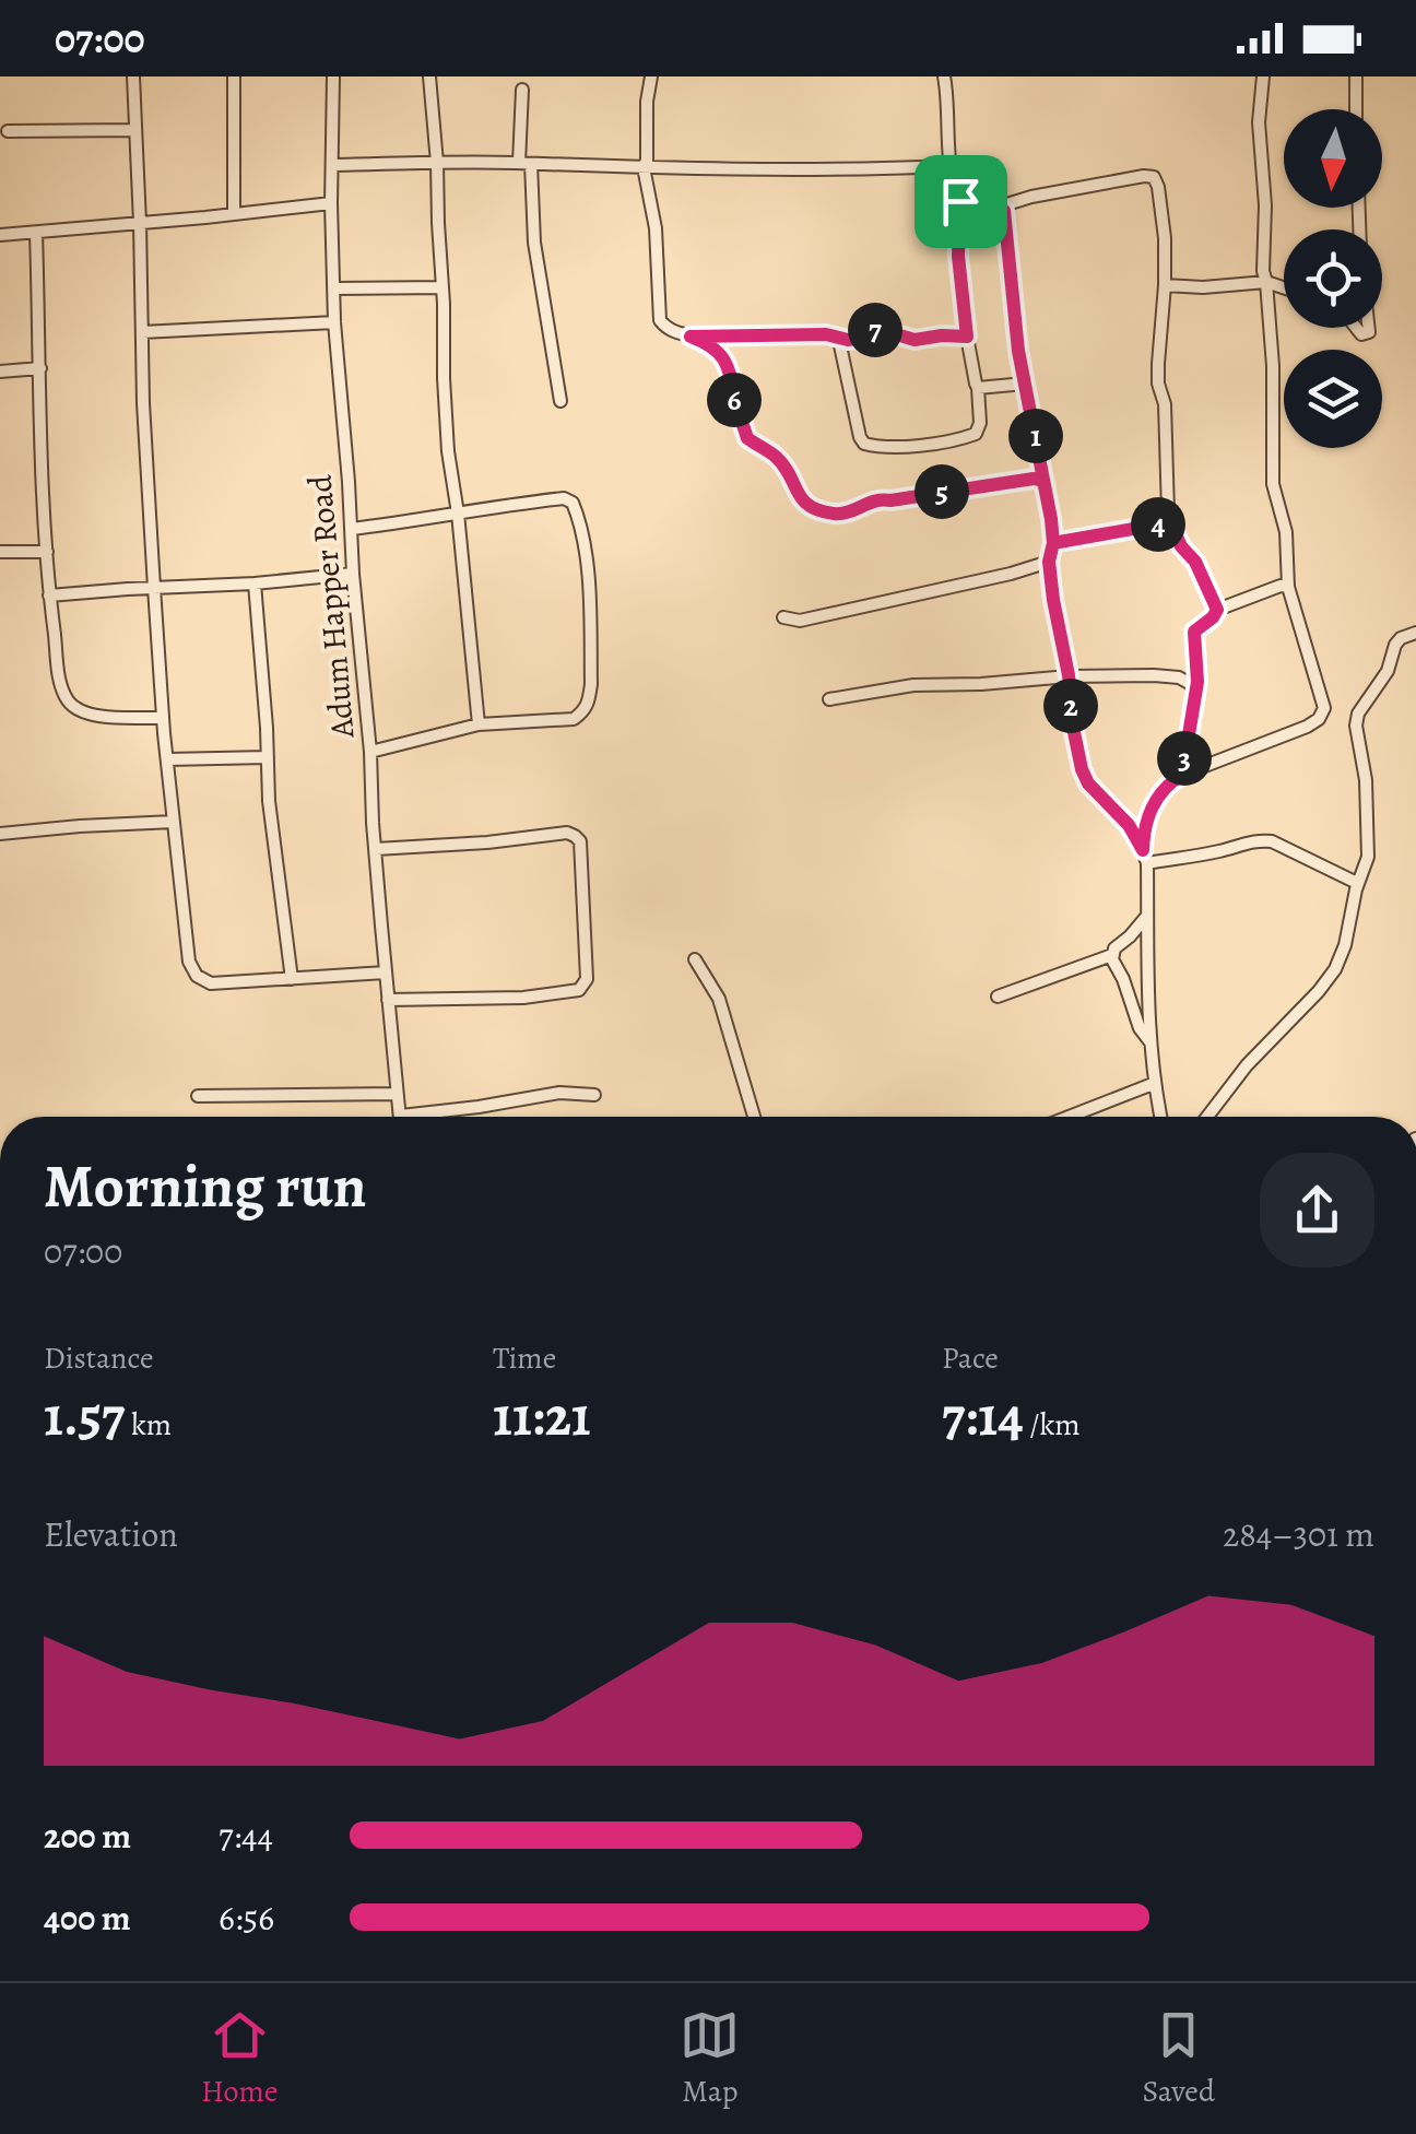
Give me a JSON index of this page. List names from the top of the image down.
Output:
{
  "streets": {
    "street": ["Adum Happer Road"]
  },
  "north": "bottom",
  "page": {
    "status": "07:00",
    "pins": [
      "7",
      "6",
      "1",
      "5",
      "4",
      "2",
      "3"
    ],
    "heading": ["Morning run", "07:00"],
    "stats": [
      ["Distance", "1.57 km"],
      ["Time", "11:21"],
      ["Pace", "7:14 /km"]
    ],
    "chart": ["Elevation", "284–301 m"],
    "list": [
      {
        "name": "200 m",
        "note": "7:44"
      },
      {
        "name": "400 m",
        "note": "6:56"
      }
    ],
    "tabs": ["Home", "Map", "Saved"]
  }
}
